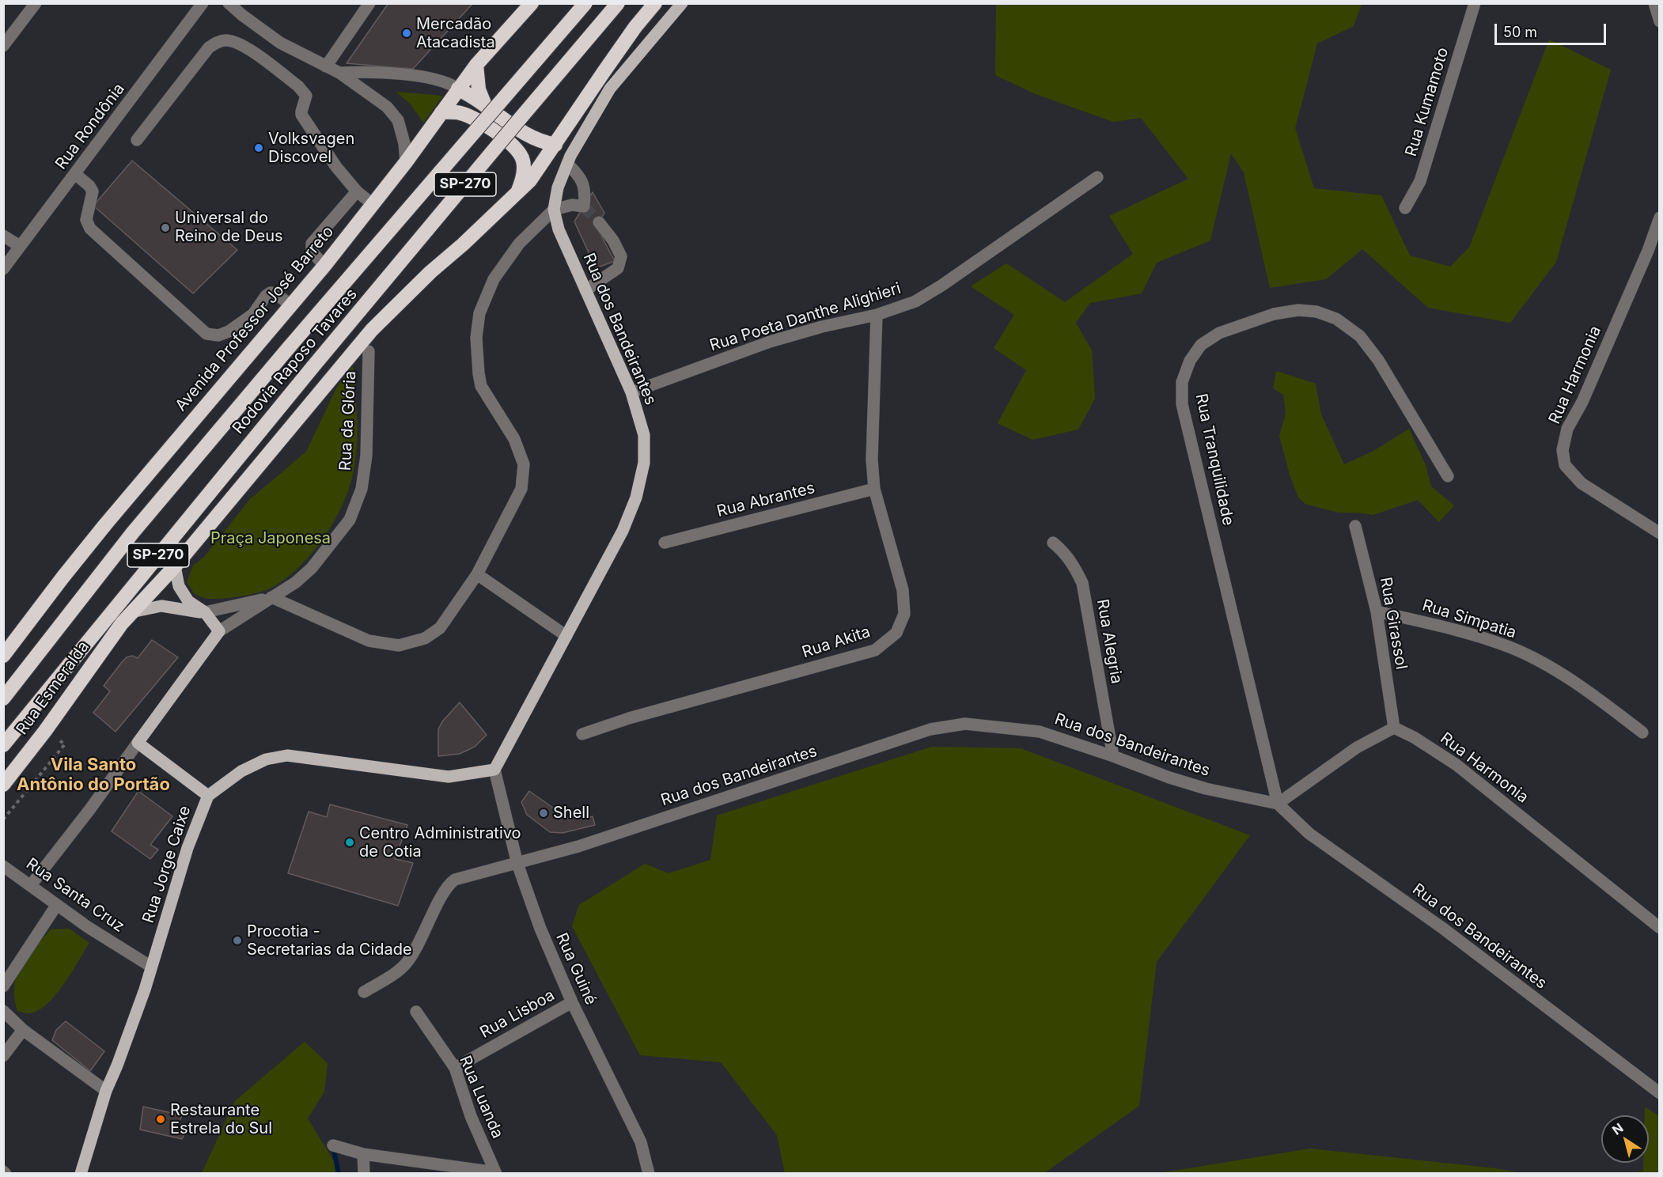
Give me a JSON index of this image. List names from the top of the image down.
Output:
{
  "streets": {
    "highway": [
      "SP-270",
      "Avenida Professor José Barreto",
      "Rodovia Raposo Tavares",
      "Rua Esmeralda"
    ],
    "main road": ["Rua dos Bandeirantes", "Rua Jorge Caixe"],
    "street": [
      "Rua Kumamoto",
      "Rua Rondônia",
      "Rua Poeta Danthe Alighieri",
      "Rua Harmonia",
      "Rua da Glória",
      "Rua Tranquilidade",
      "Rua Abrantes",
      "Rua Simpatia",
      "Rua Girassol",
      "Rua Alegria",
      "Rua Akita",
      "Rua Santa Cruz",
      "Rua Guiné",
      "Rua Lisboa",
      "Rua Luanda"
    ]
  },
  "crossings": [
    ["Rua Poeta Danthe Alighieri", "Rua dos Bandeirantes"],
    ["Rua Poeta Danthe Alighieri", "Rua Akita"],
    ["Rua dos Bandeirantes", "Rua Tranquilidade"],
    ["Rua dos Bandeirantes", "Rua Alegria"],
    ["Rua dos Bandeirantes", "Rua Jorge Caixe"],
    ["Rua dos Bandeirantes", "Rua Guiné"],
    ["Rua Harmonia", "Rua Girassol"],
    ["Rua Abrantes", "Rua Akita"],
    ["Rua Simpatia", "Rua Girassol"],
    ["Rua Jorge Caixe", "Rua Santa Cruz"],
    ["Rua Jorge Caixe", "Rua Guiné"],
    ["Rua Guiné", "Rua Lisboa"],
    ["Rua Lisboa", "Rua Luanda"]
  ],
  "districts": ["Vila Santo Antônio do Portão"],
  "parks": ["Praça Japonesa"],
  "places": [
    "Mercadão Atacadista",
    "Volksvagen Discovel",
    "Universal do Reino de Deus",
    "Shell",
    "Centro Administrativo de Cotia",
    "Procotia - Secretarias da Cidade",
    "Restaurante Estrela do Sul"
  ],
  "scale_bar": "50 m",
  "north": "top left"
}
